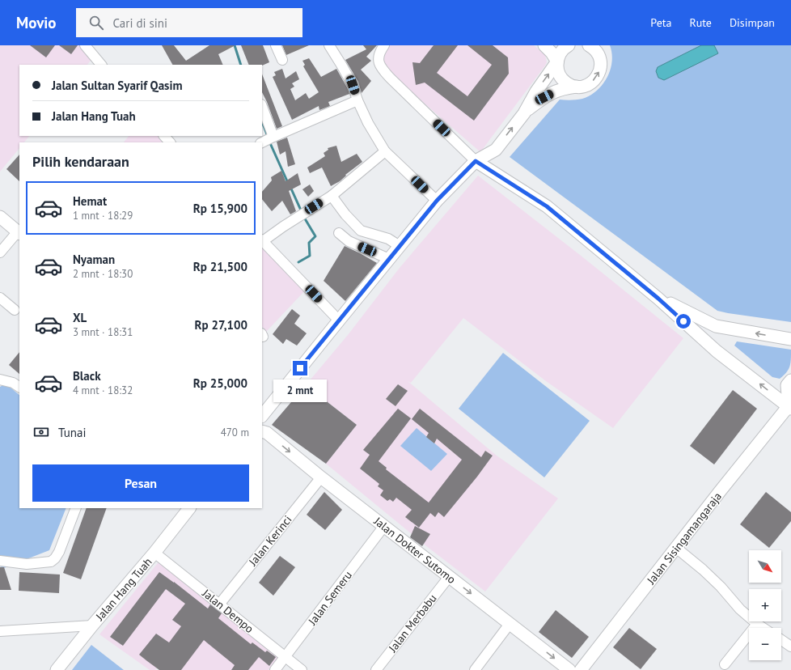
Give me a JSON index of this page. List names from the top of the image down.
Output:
{
  "streets": {
    "main road": ["Jalan Sisingamangaraja", "Jalan Dokter Sutomo", "Jalan Hang Tuah"],
    "street": [
      "Jalan Kerinci",
      "Jalan Semeru",
      "Jalan Dempo",
      "Jalan Merbabu"
    ]
  },
  "crossings": [
    ["Jalan Kerinci", "Jalan Dokter Sutomo"],
    ["Jalan Kerinci", "Jalan Dempo"],
    ["Jalan Dokter Sutomo", "Jalan Semeru"],
    ["Jalan Dokter Sutomo", "Jalan Merbabu"],
    ["Jalan Hang Tuah", "Jalan Dempo"],
    ["Jalan Semeru", "Jalan Dempo"]
  ],
  "one_way": ["Jalan Dokter Sutomo"],
  "north": "bottom right",
  "page": {
    "header": "Movio",
    "search": "Cari di sini",
    "nav": ["Peta", "Rute", "Disimpan"],
    "banner": ["Jalan Sultan Syarif Qasim", "Jalan Hang Tuah"],
    "heading": "Pilih kendaraan",
    "list": [
      {
        "name": "Hemat",
        "note": "1 mnt · 18:29",
        "value": "Rp 15,900"
      },
      {
        "name": "Nyaman",
        "note": "2 mnt · 18:30",
        "value": "Rp 21,500"
      },
      {
        "name": "XL",
        "note": "3 mnt · 18:31",
        "value": "Rp 27,100"
      },
      {
        "name": "Black",
        "note": "4 mnt · 18:32",
        "value": "Rp 25,000"
      }
    ],
    "bubble": "2 mnt",
    "pay": ["Tunai", "470 m"],
    "buttons": "Pesan",
    "map_buttons": ["+", "−"]
  }
}
